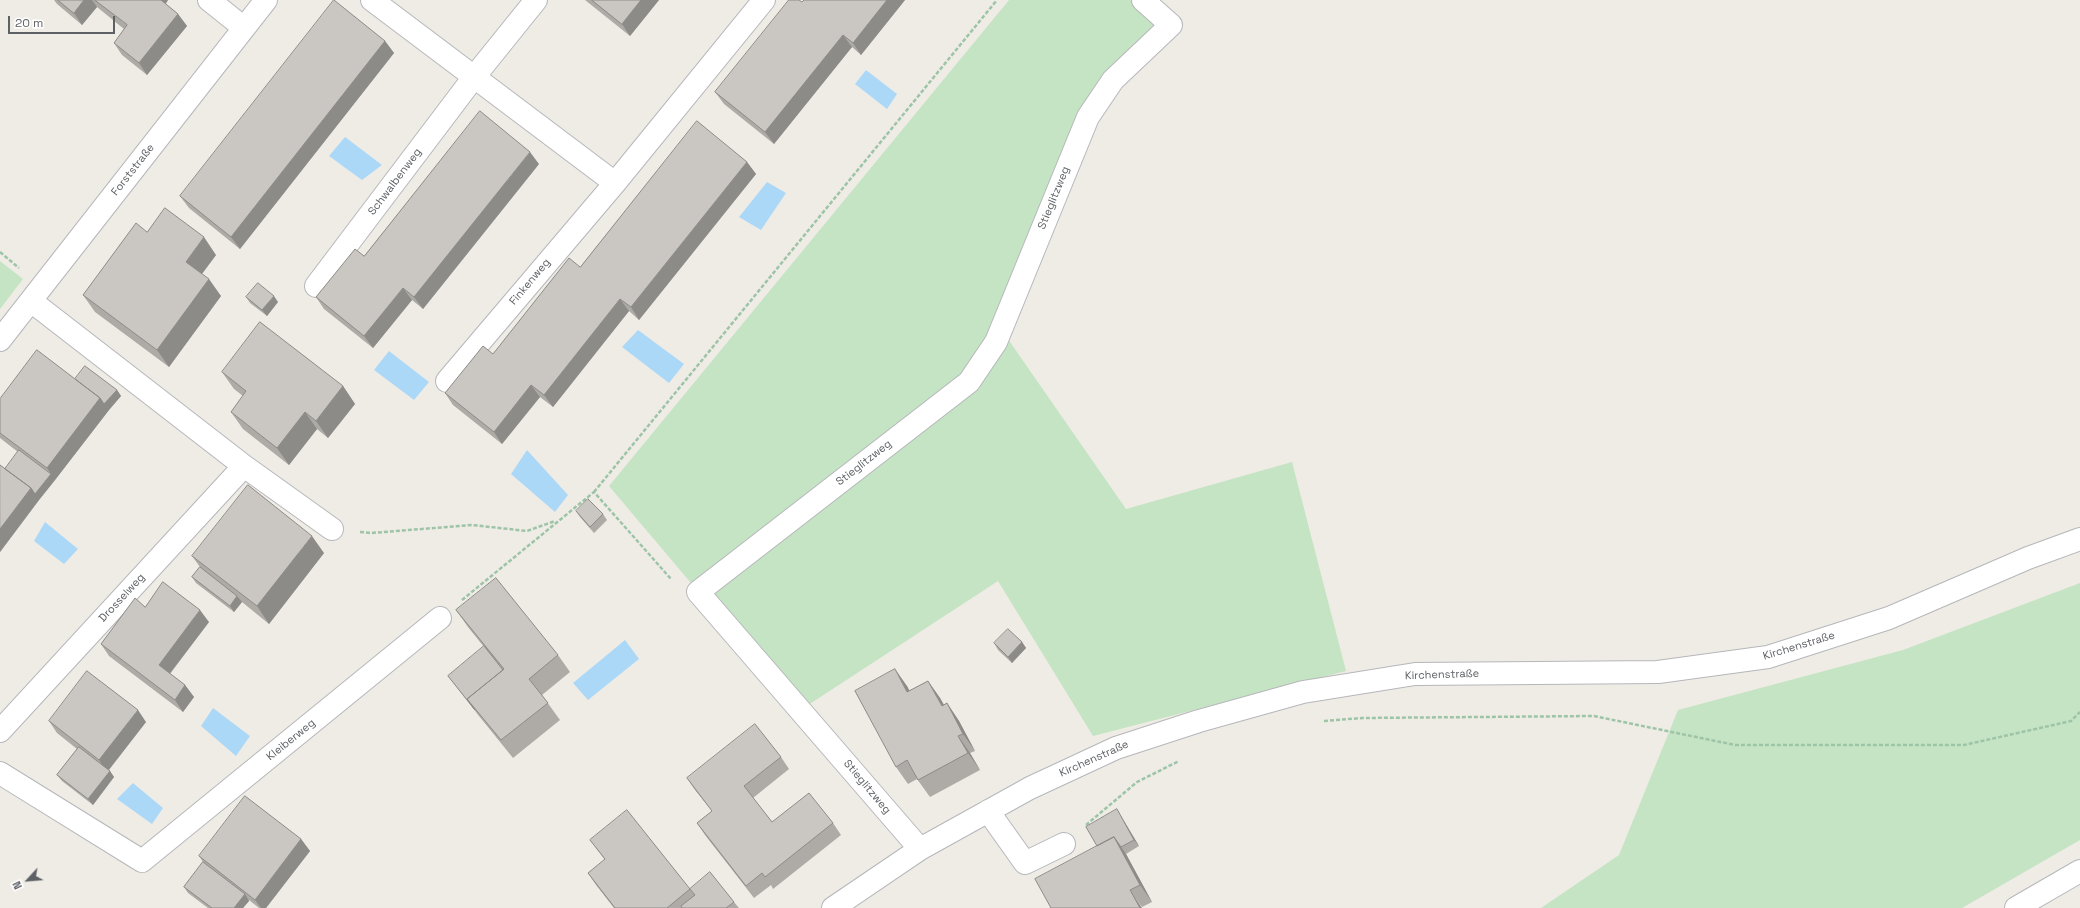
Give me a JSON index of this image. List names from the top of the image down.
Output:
{
  "streets": {
    "street": [
      "Forststraße",
      "Schwalbenweg",
      "Stieglitzweg",
      "Finkenweg",
      "Drosselweg",
      "Kirchenstraße",
      "Kleiberweg"
    ]
  },
  "crossings": [
    ["Stieglitzweg", "Kirchenstraße"]
  ],
  "scale_bar": "20 m",
  "north": "bottom left"
}
